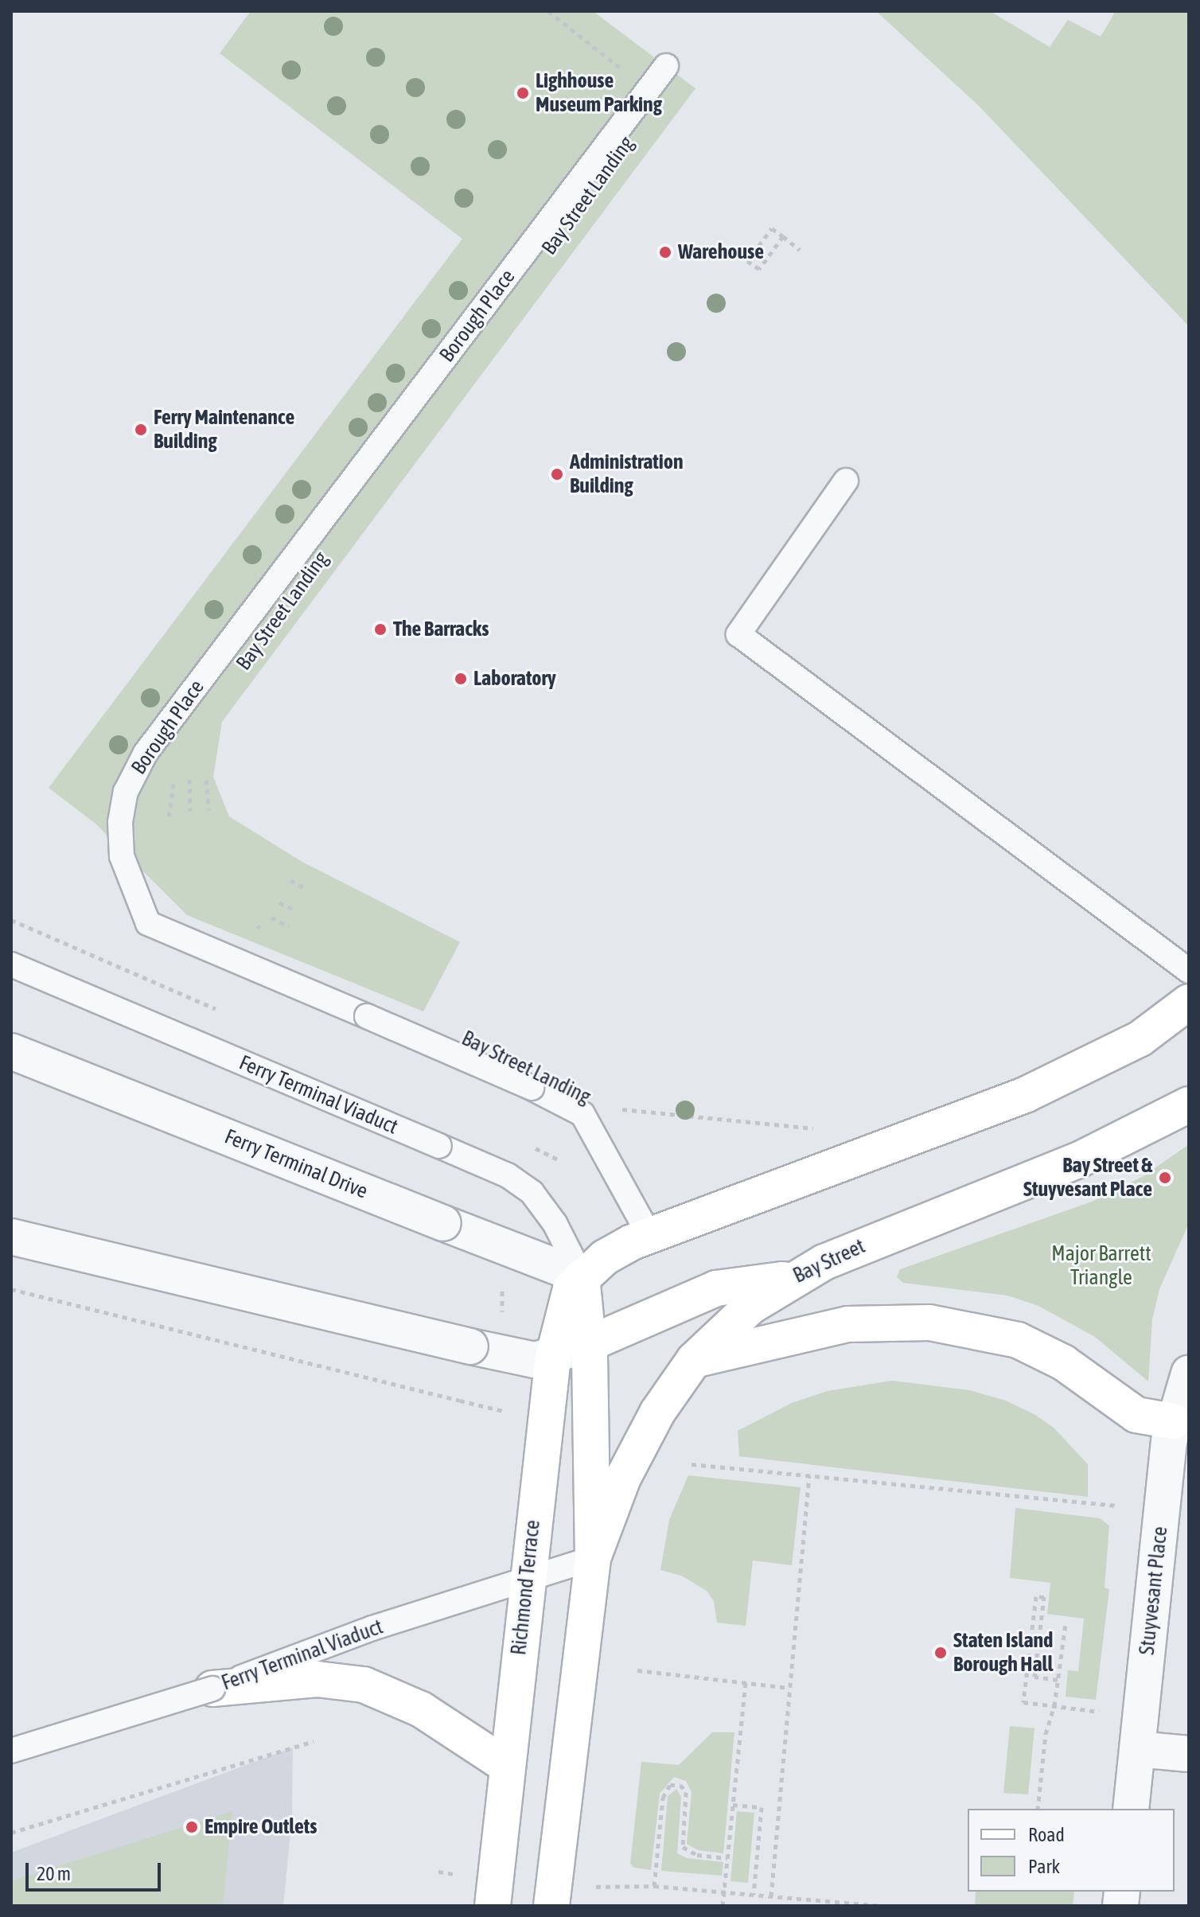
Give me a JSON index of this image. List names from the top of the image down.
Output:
{
  "streets": {
    "main road": ["Bay Street", "Richmond Terrace"],
    "street": ["Ferry Terminal Drive", "Stuyvesant Place"],
    "lane": ["Borough Place", "Ferry Terminal Viaduct"]
  },
  "crossings": [
    ["Ferry Terminal Viaduct", "Ferry Terminal Drive"],
    ["Ferry Terminal Viaduct", "Bay Street"],
    ["Ferry Terminal Viaduct", "Richmond Terrace"],
    ["Ferry Terminal Drive", "Richmond Terrace"]
  ],
  "parks": ["Major Barrett Triangle"],
  "places": [
    "Lighhouse Museum Parking",
    "Warehouse",
    "Ferry Maintenance Building",
    "Administration Building",
    "The Barracks",
    "Laboratory",
    "Bay Street & Stuyvesant Place",
    "Staten Island Borough Hall",
    "Empire Outlets"
  ],
  "legend": ["Road", "Park"],
  "scale_bar": "20 m"
}
